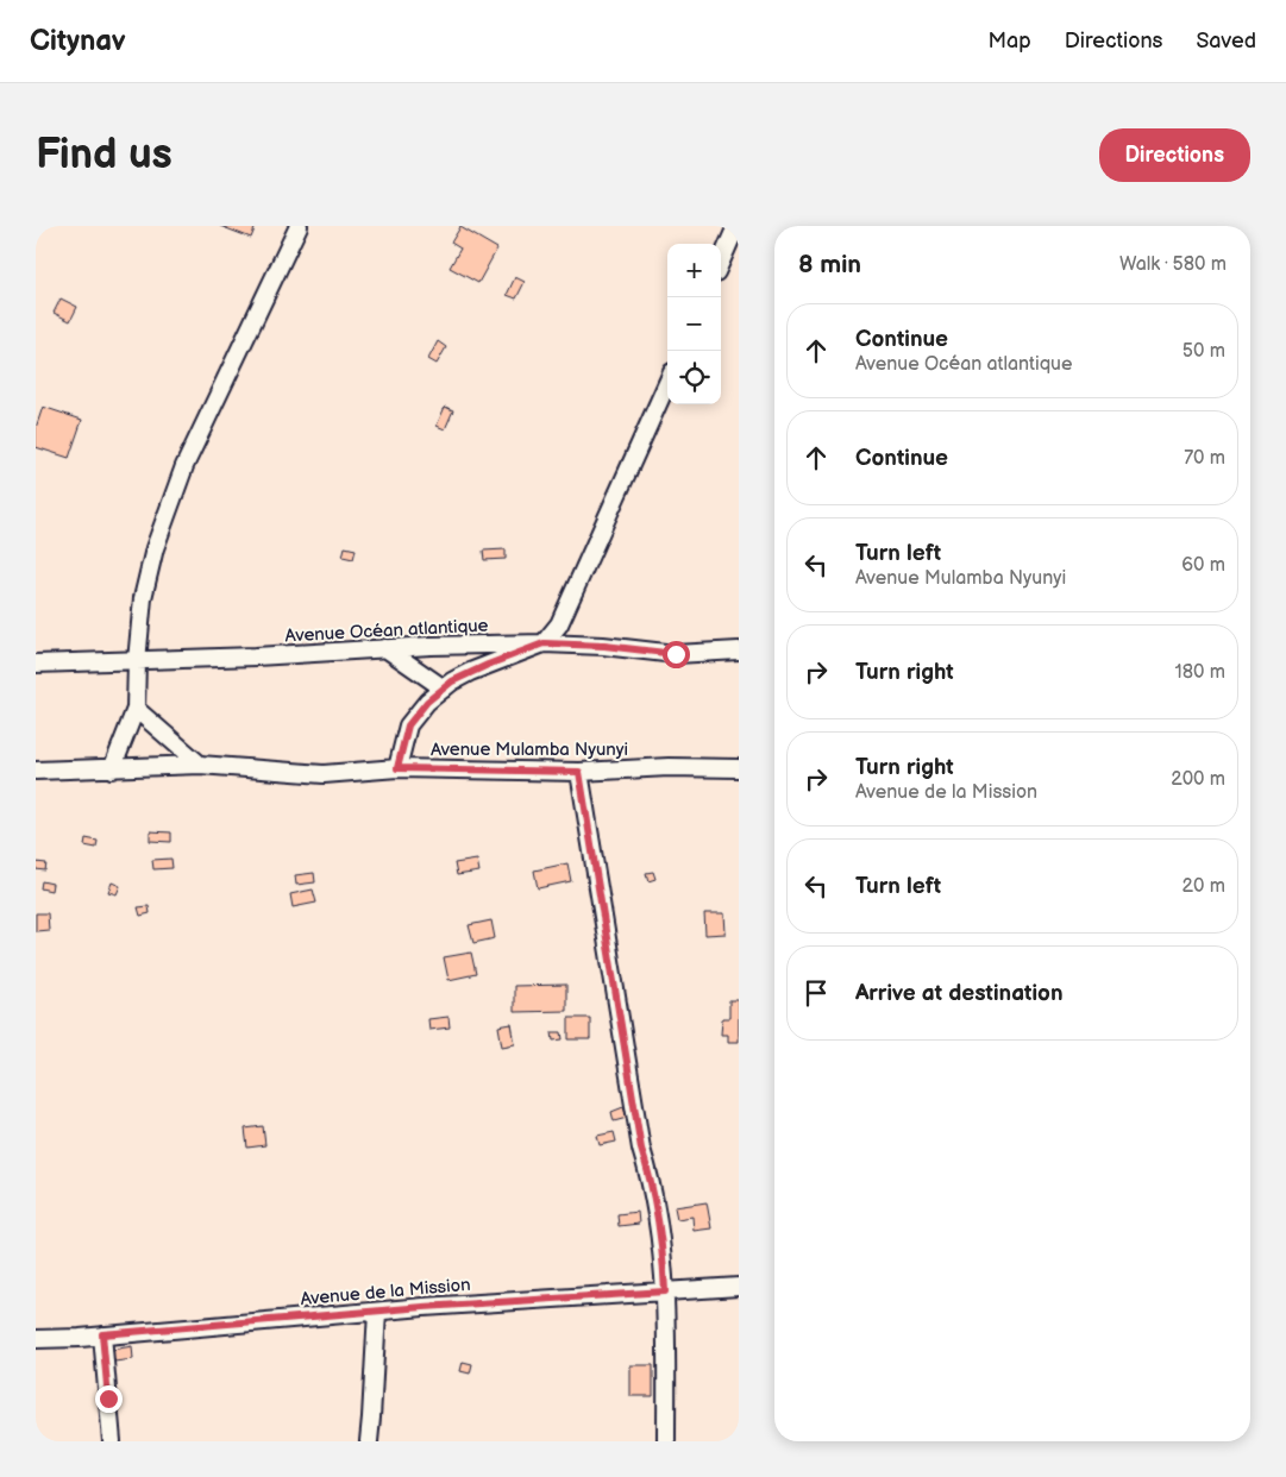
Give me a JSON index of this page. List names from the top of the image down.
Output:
{
  "streets": {
    "street": ["Avenue Océan atlantique", "Avenue Mulamba Nyunyi", "Avenue de la Mission"]
  },
  "page": {
    "header": "Citynav",
    "nav": ["Map", "Directions", "Saved"],
    "buttons": "Directions",
    "title": "Find us",
    "heading": ["8 min", "Walk · 580 m"],
    "map_buttons": ["+", "−"],
    "list": [
      ["Continue", "Avenue Océan atlantique", "50 m"],
      ["Continue", "70 m"],
      ["Turn left", "Avenue Mulamba Nyunyi", "60 m"],
      ["Turn right", "180 m"],
      ["Turn right", "Avenue de la Mission", "200 m"],
      ["Turn left", "20 m"],
      "Arrive at destination"
    ]
  }
}
